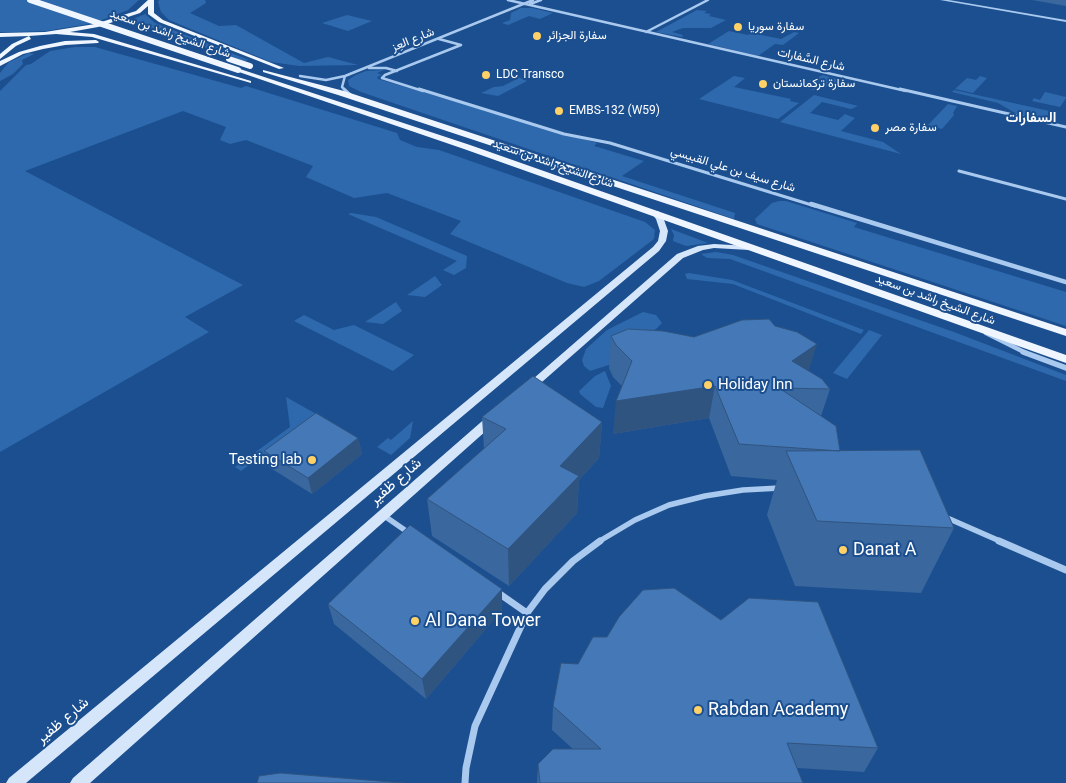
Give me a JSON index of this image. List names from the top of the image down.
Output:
{
  "streets": {
    "main road": ["شارع الشيخ راشد بن سعيد", "شارع ظفير"],
    "street": ["شارع العِز", "شارع السَّفارات", "شارع سيف بن علي القبيسي"]
  },
  "crossings": [
    ["شارع الشيخ راشد بن سعيد", "شارع ظفير"],
    ["شارع العِز", "شارع السَّفارات"],
    ["شارع العِز", "شارع سيف بن علي القبيسي"]
  ],
  "districts": ["السفارات"],
  "places": [
    "سفارة سوريا",
    "سفارة الجزائر",
    "LDC Transco",
    "سفارة تركمانستان",
    "EMBS-132 (W59)",
    "سفارة مصر",
    "Holiday Inn",
    "Testing lab",
    "Danat A",
    "Al Dana Tower",
    "Rabdan Academy"
  ]
}
